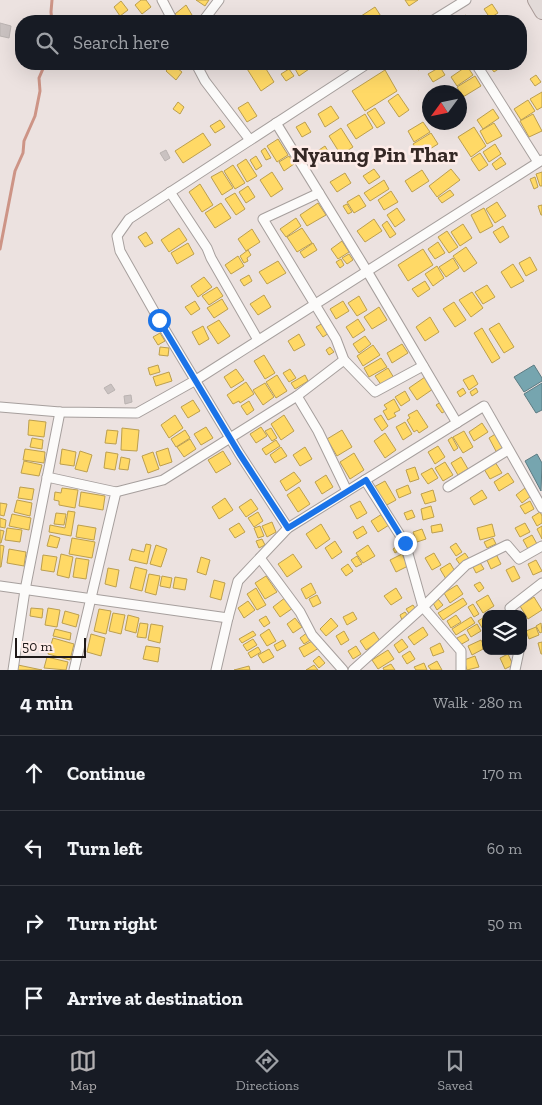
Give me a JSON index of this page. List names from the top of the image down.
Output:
{
  "districts": ["Nyaung Pin Thar"],
  "scale_bar": "50 m",
  "north": "bottom left",
  "page": {
    "search": "Search here",
    "scale": "50 m",
    "heading": ["4 min", "Walk · 280 m"],
    "list": [
      ["Continue", "170 m"],
      ["Turn left", "60 m"],
      ["Turn right", "50 m"],
      "Arrive at destination"
    ],
    "nav": ["Map", "Directions", "Saved"]
  }
}
